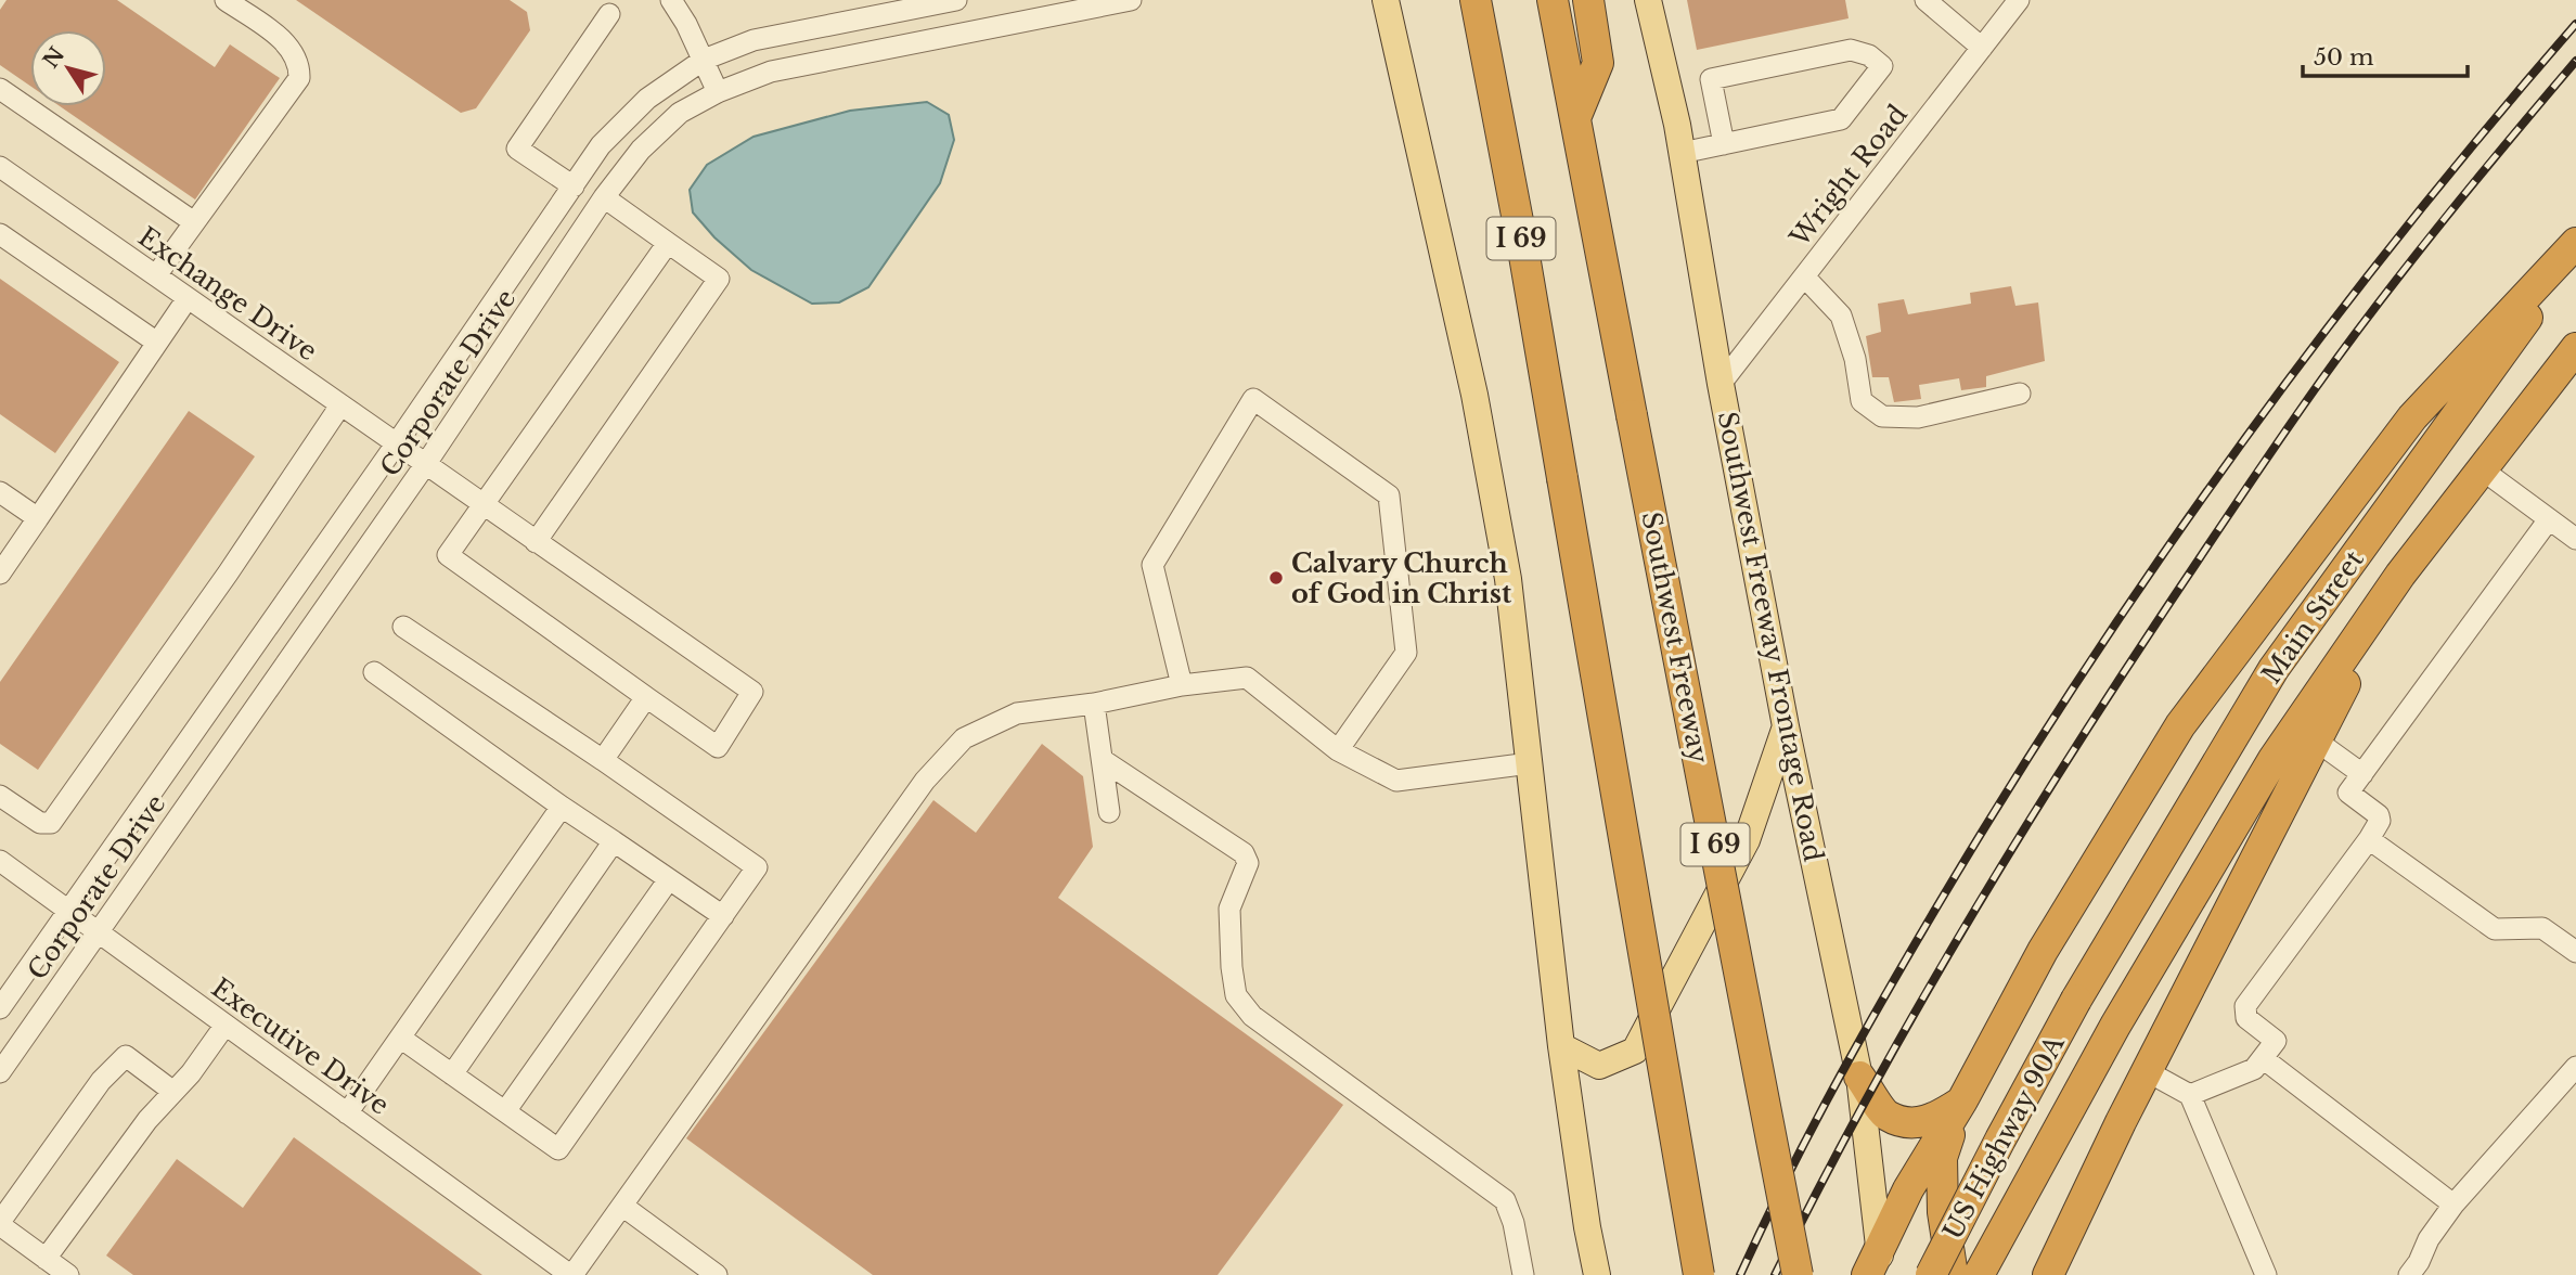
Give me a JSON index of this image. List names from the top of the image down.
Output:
{
  "streets": {
    "highway": [
      "I 69",
      "Main Street",
      "Southwest Freeway",
      "US Highway 90A"
    ],
    "main road": ["Southwest Freeway Frontage Road"],
    "street": [
      "Wright Road",
      "Exchange Drive",
      "Corporate Drive",
      "Executive Drive"
    ]
  },
  "crossings": [
    ["Wright Road", "Southwest Freeway Frontage Road"],
    ["Exchange Drive", "Corporate Drive"],
    ["Corporate Drive", "Executive Drive"],
    ["Main Street", "US Highway 90A"]
  ],
  "places": ["Calvary Church of God in Christ"],
  "scale_bar": "50 m",
  "north": "top left"
}
